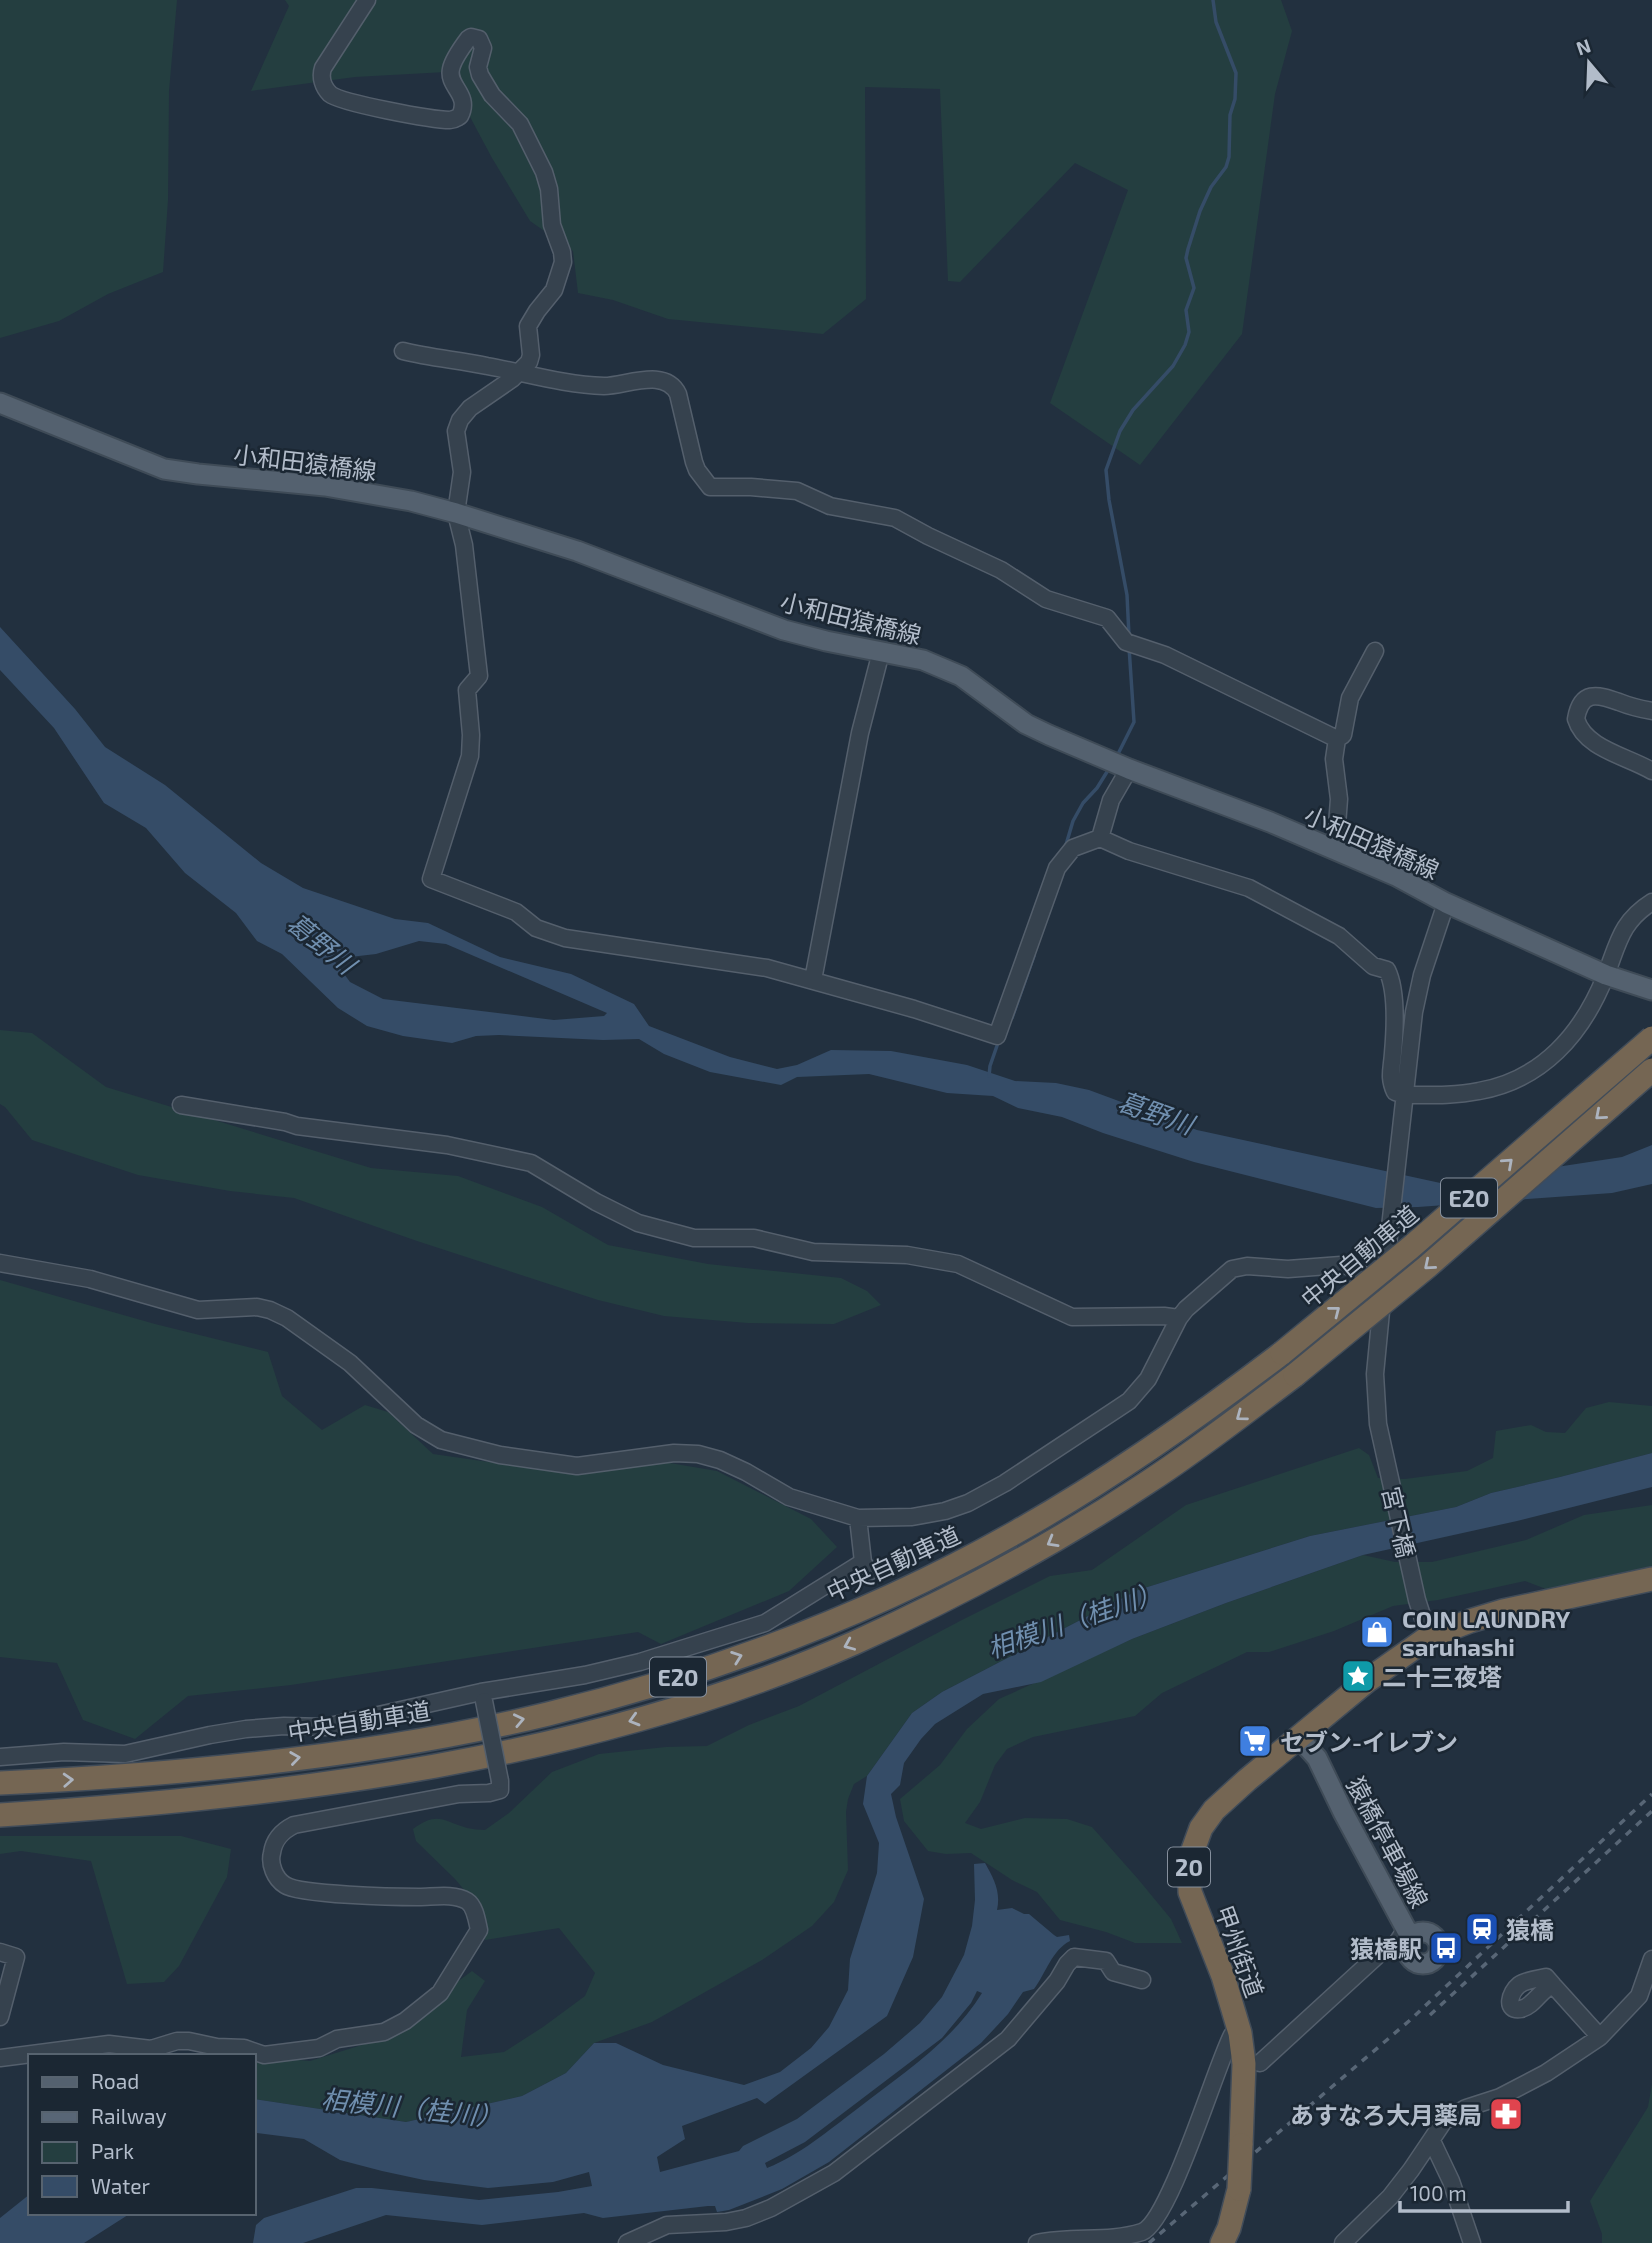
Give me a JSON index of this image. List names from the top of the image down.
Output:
{
  "streets": {
    "highway": [
      "E20",
      "中央自動車道",
      "20",
      "甲州街道"
    ],
    "main road": ["小和田猿橋線", "猿橋停車場線"],
    "street": ["宮下橋"]
  },
  "crossings": [
    ["小和田猿橋線", "宮下橋"],
    ["宮下橋", "甲州街道"],
    ["猿橋停車場線", "甲州街道"]
  ],
  "water": ["葛野川", "相模川（桂川）"],
  "places": {
    "shop": ["COIN LAUNDRY saruhashi"],
    "place": ["二十三夜塔"],
    "supermarket": ["セブン-イレブン"],
    "station": ["猿橋"],
    "bus stop": ["猿橋駅"],
    "pharmacy": ["あすなろ大月薬局"]
  },
  "legend": [
    "Road",
    "Railway",
    "Park",
    "Water"
  ],
  "scale_bar": "100 m",
  "north": "top"
}
